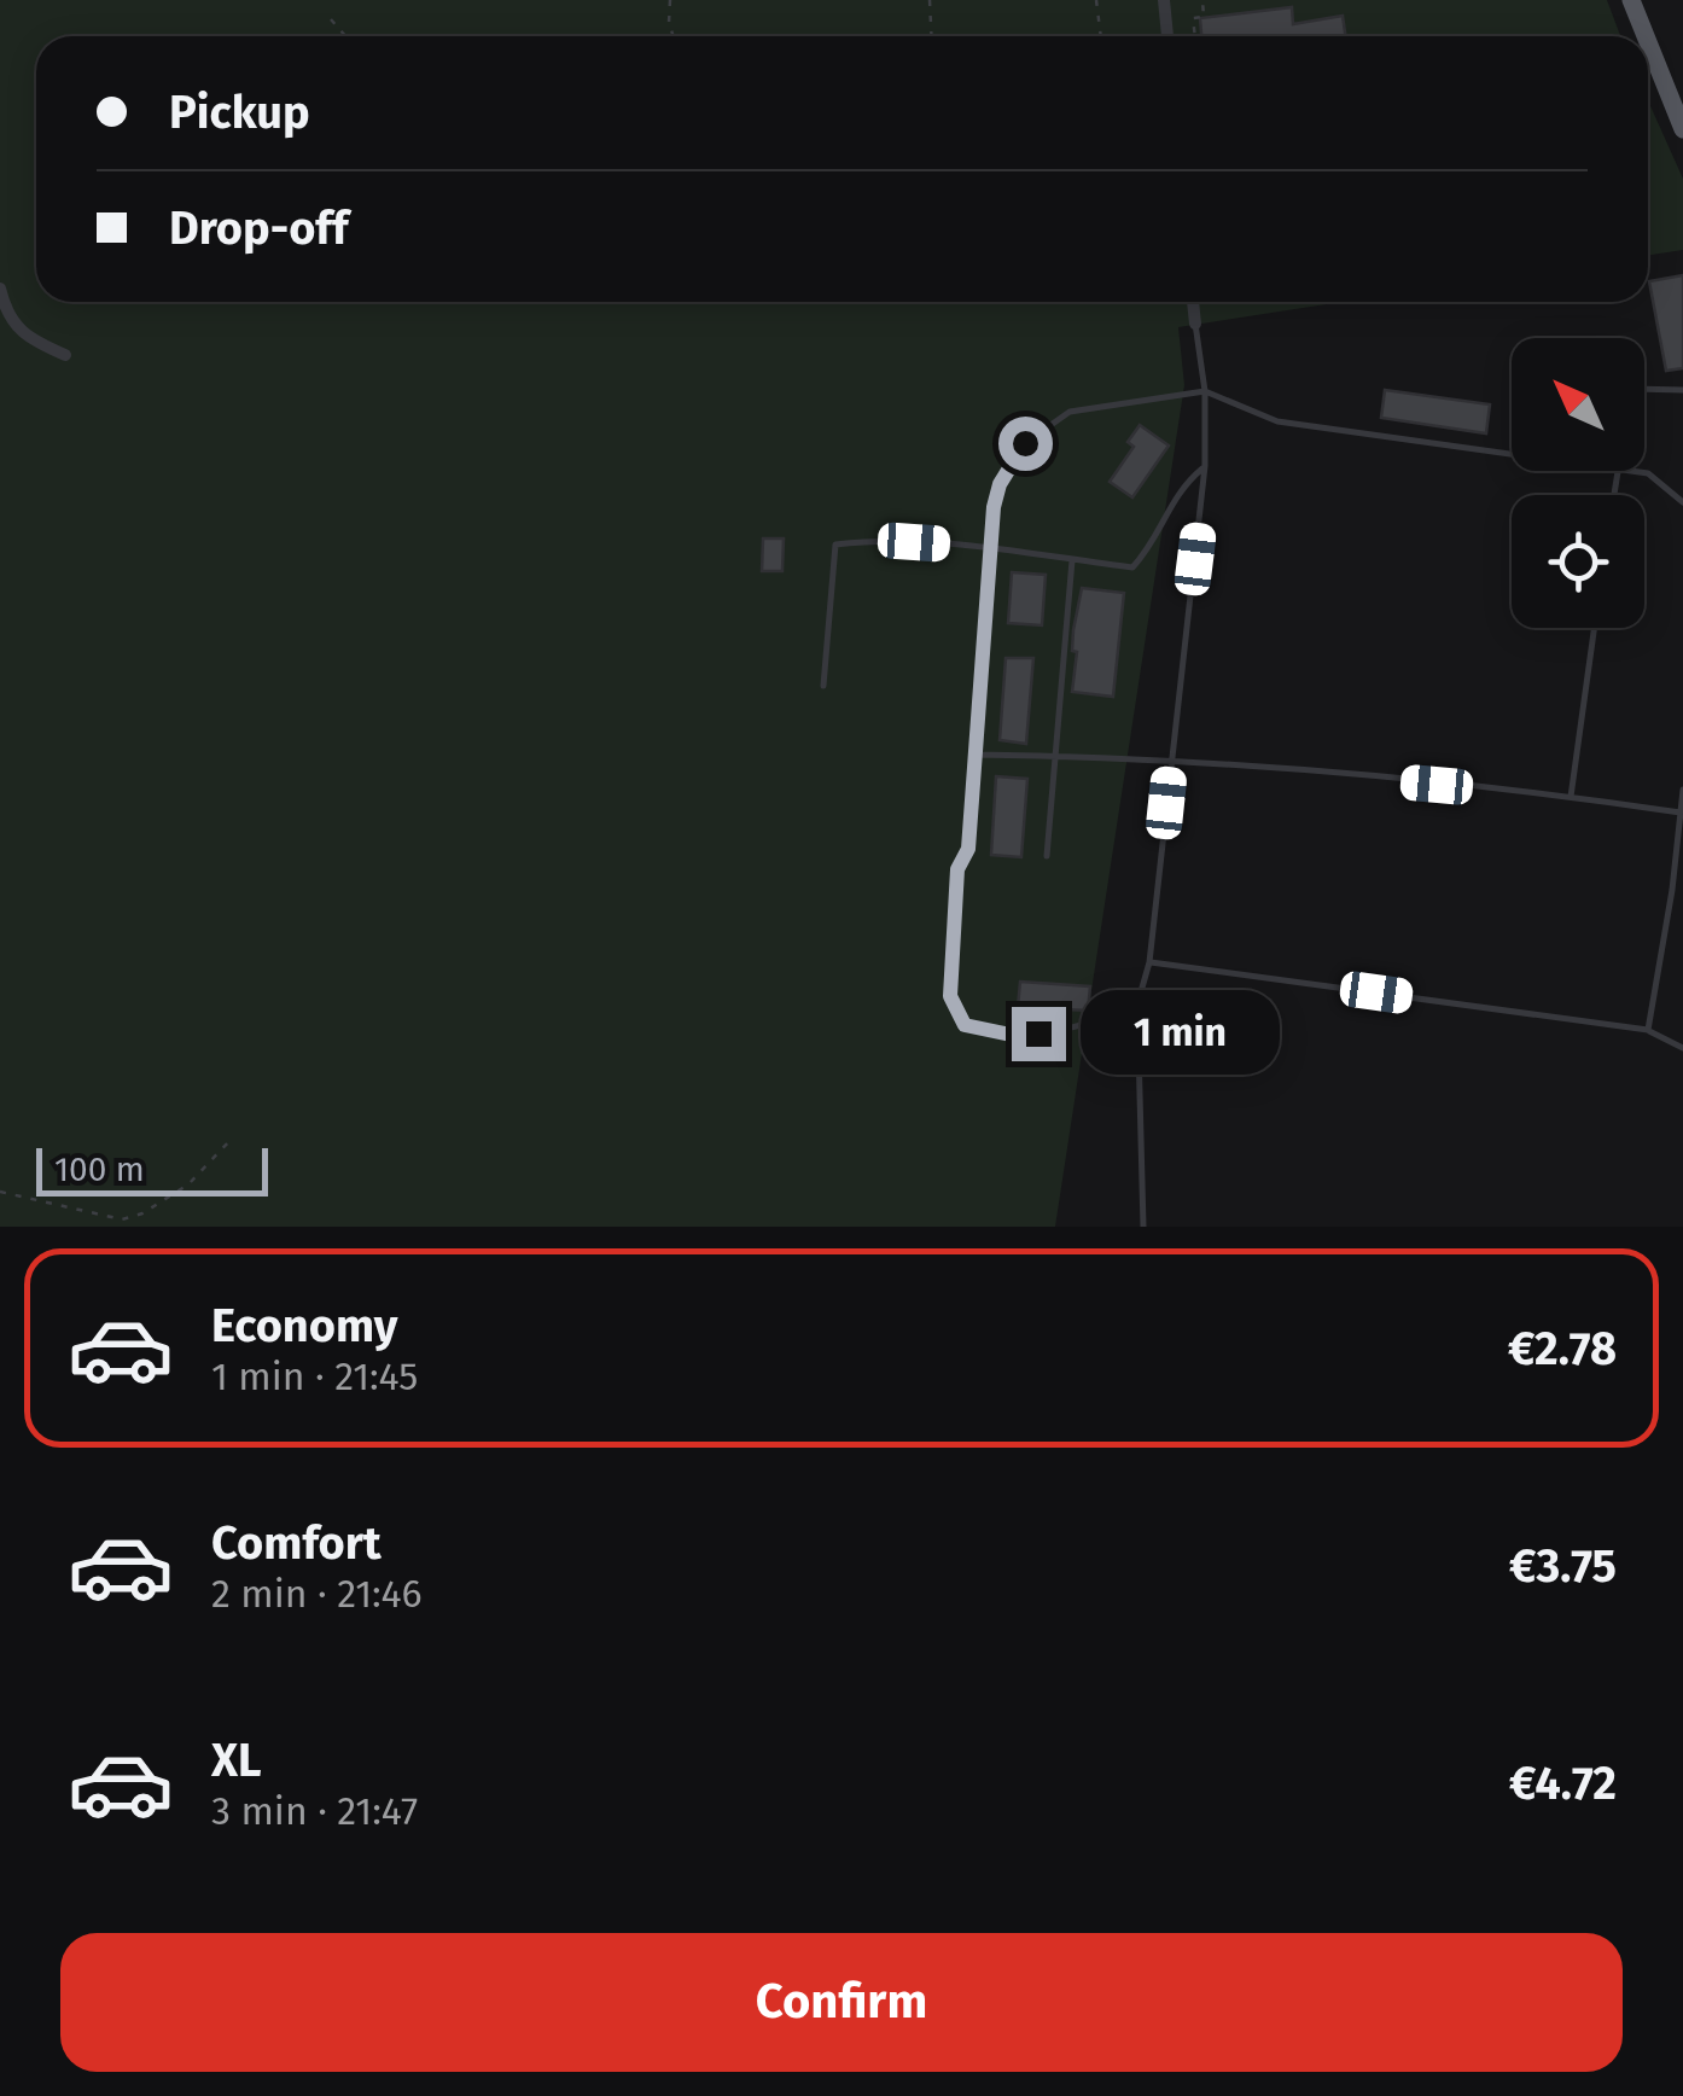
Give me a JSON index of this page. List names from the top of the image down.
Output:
{
  "scale_bar": "100 m",
  "north": "top left",
  "page": {
    "banner": ["Pickup", "Drop-off"],
    "bubble": "1 min",
    "scale": "100 m",
    "list": [
      {
        "name": "Economy",
        "note": "1 min · 21:45",
        "value": "€2.78"
      },
      {
        "name": "Comfort",
        "note": "2 min · 21:46",
        "value": "€3.75"
      },
      {
        "name": "XL",
        "note": "3 min · 21:47",
        "value": "€4.72"
      }
    ],
    "buttons": "Confirm"
  }
}
